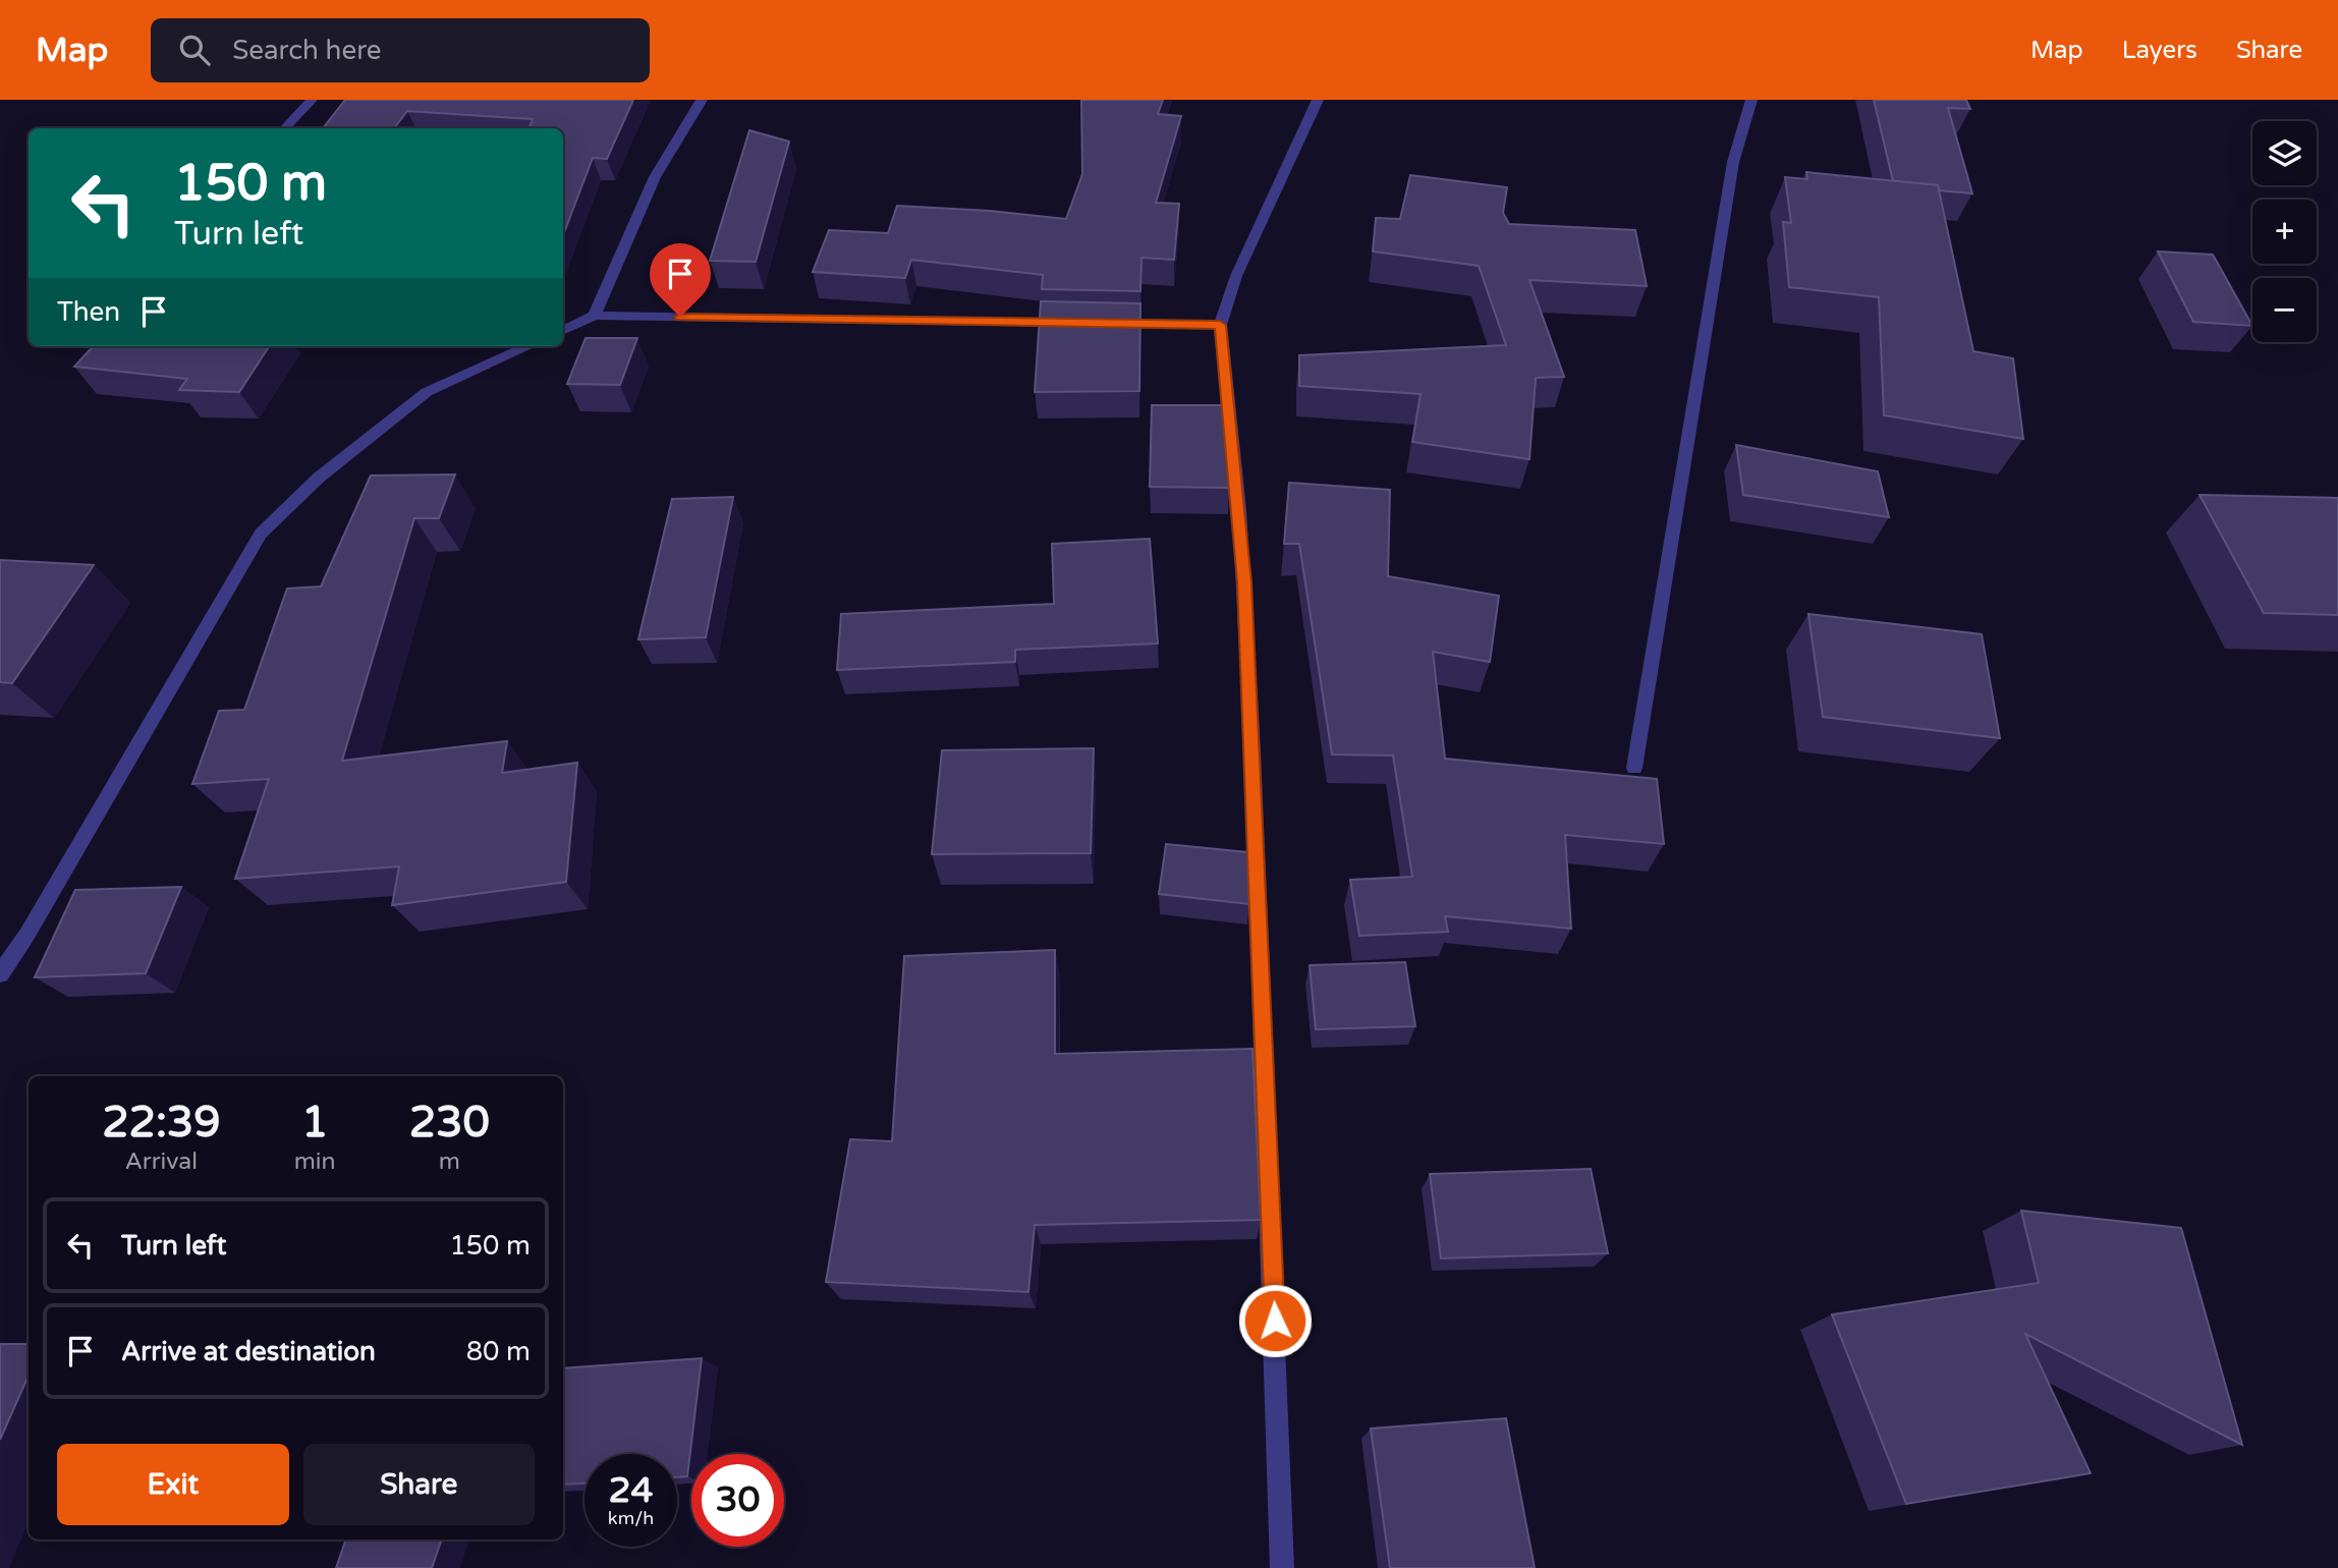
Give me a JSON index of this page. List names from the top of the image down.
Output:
{
  "page": {
    "header": "Map",
    "search": "Search here",
    "nav": ["Map", "Layers", "Share"],
    "map_buttons": ["+", "−"],
    "turn": ["150 m", "Turn left"],
    "then": "Then",
    "eta": [
      "22:39",
      "Arrival",
      "1",
      "min",
      "230",
      "m"
    ],
    "list": [
      {
        "name": "Turn left",
        "value": "150 m"
      },
      {
        "name": "Arrive at destination",
        "value": "80 m"
      }
    ],
    "buttons": ["Exit", "Share"],
    "speed": "24 km/h",
    "limit": "30"
  }
}
